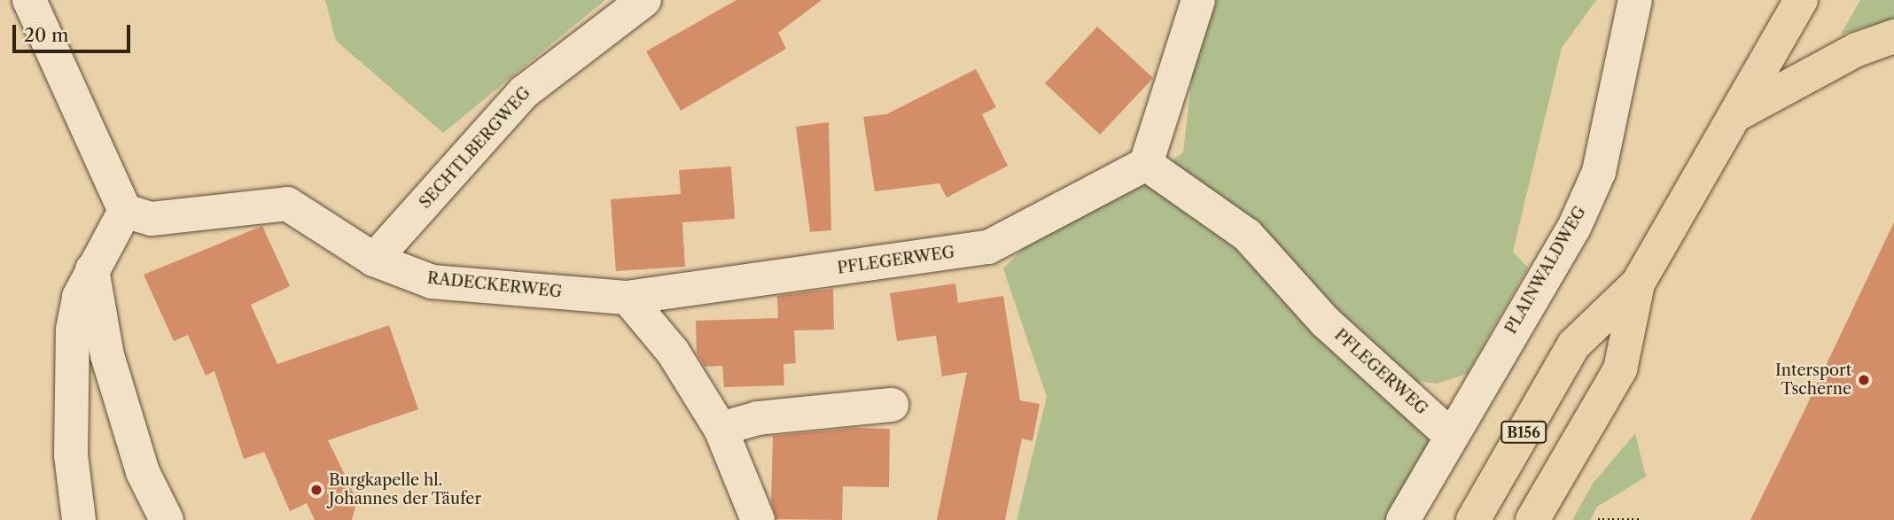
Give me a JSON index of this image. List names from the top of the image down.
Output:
{
  "streets": {
    "main road": ["B156"],
    "street": [
      "SECHTLBERGWEG",
      "PFLEGERWEG",
      "PLAINWALDWEG",
      "RADECKERWEG"
    ]
  },
  "crossings": [
    ["SECHTLBERGWEG", "RADECKERWEG"],
    ["PFLEGERWEG", "PLAINWALDWEG"],
    ["PFLEGERWEG", "RADECKERWEG"]
  ],
  "places": ["Intersport Tscherne", "Burgkapelle hl. Johannes der Täufer"],
  "scale_bar": "20 m"
}
